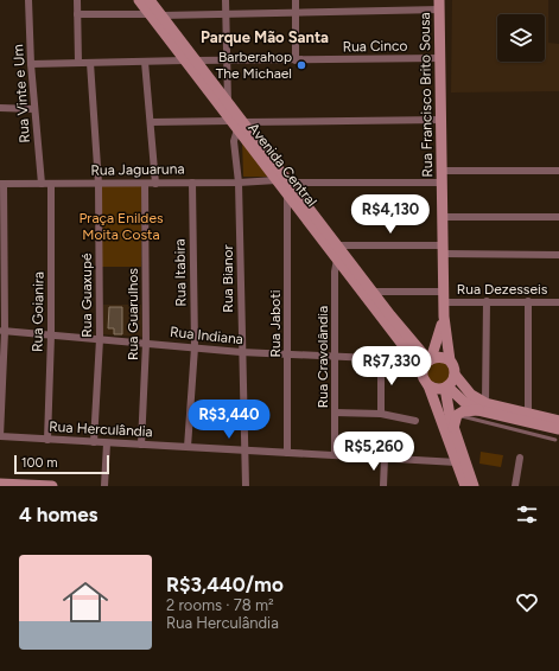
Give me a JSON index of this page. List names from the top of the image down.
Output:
{
  "streets": {
    "main road": ["Rua Francisco Brito Sousa", "Avenida Central"],
    "street": [
      "Rua Cinco",
      "Rua Vinte e Um",
      "Rua Jaguaruna",
      "Rua Itabira",
      "Rua Bianor",
      "Rua Dezesseis",
      "Rua Guaxupé",
      "Rua Goianira",
      "Rua Guarulhos",
      "Rua Jaboti",
      "Rua Indiana",
      "Rua Cravolândia",
      "Rua Herculândia"
    ]
  },
  "crossings": [
    ["Rua Cinco", "Rua Francisco Brito Sousa"],
    ["Rua Cinco", "Avenida Central"],
    ["Rua Vinte e Um", "Rua Jaguaruna"],
    ["Rua Francisco Brito Sousa", "Rua Dezesseis"],
    ["Avenida Central", "Rua Jaguaruna"],
    ["Avenida Central", "Rua Bianor"],
    ["Avenida Central", "Rua Dezesseis"],
    ["Avenida Central", "Rua Jaboti"],
    ["Avenida Central", "Rua Indiana"],
    ["Avenida Central", "Rua Cravolândia"],
    ["Rua Jaguaruna", "Rua Itabira"],
    ["Rua Jaguaruna", "Rua Bianor"],
    ["Rua Jaguaruna", "Rua Guaxupé"],
    ["Rua Jaguaruna", "Rua Goianira"],
    ["Rua Jaguaruna", "Rua Guarulhos"],
    ["Rua Itabira", "Rua Indiana"],
    ["Rua Itabira", "Rua Herculândia"],
    ["Rua Bianor", "Rua Indiana"],
    ["Rua Bianor", "Rua Herculândia"],
    ["Rua Guaxupé", "Rua Indiana"],
    ["Rua Guaxupé", "Rua Herculândia"],
    ["Rua Goianira", "Rua Indiana"],
    ["Rua Goianira", "Rua Herculândia"],
    ["Rua Guarulhos", "Rua Indiana"],
    ["Rua Guarulhos", "Rua Herculândia"],
    ["Rua Jaboti", "Rua Indiana"],
    ["Rua Jaboti", "Rua Herculândia"],
    ["Rua Indiana", "Rua Cravolândia"],
    ["Rua Cravolândia", "Rua Herculândia"]
  ],
  "districts": ["Parque Mão Santa"],
  "parks": ["Praça Enildes Moita Costa"],
  "places": ["Barberahop The Michael"],
  "scale_bar": "100 m",
  "page": {
    "price": [
      "R$4,130",
      "R$7,330",
      "R$3,440",
      "R$5,260"
    ],
    "scale": "100 m",
    "heading": "4 homes",
    "list": [
      {
        "name": "R$3,440/mo",
        "note": "2 rooms · 78 m² · Rua Herculândia"
      }
    ]
  }
}
